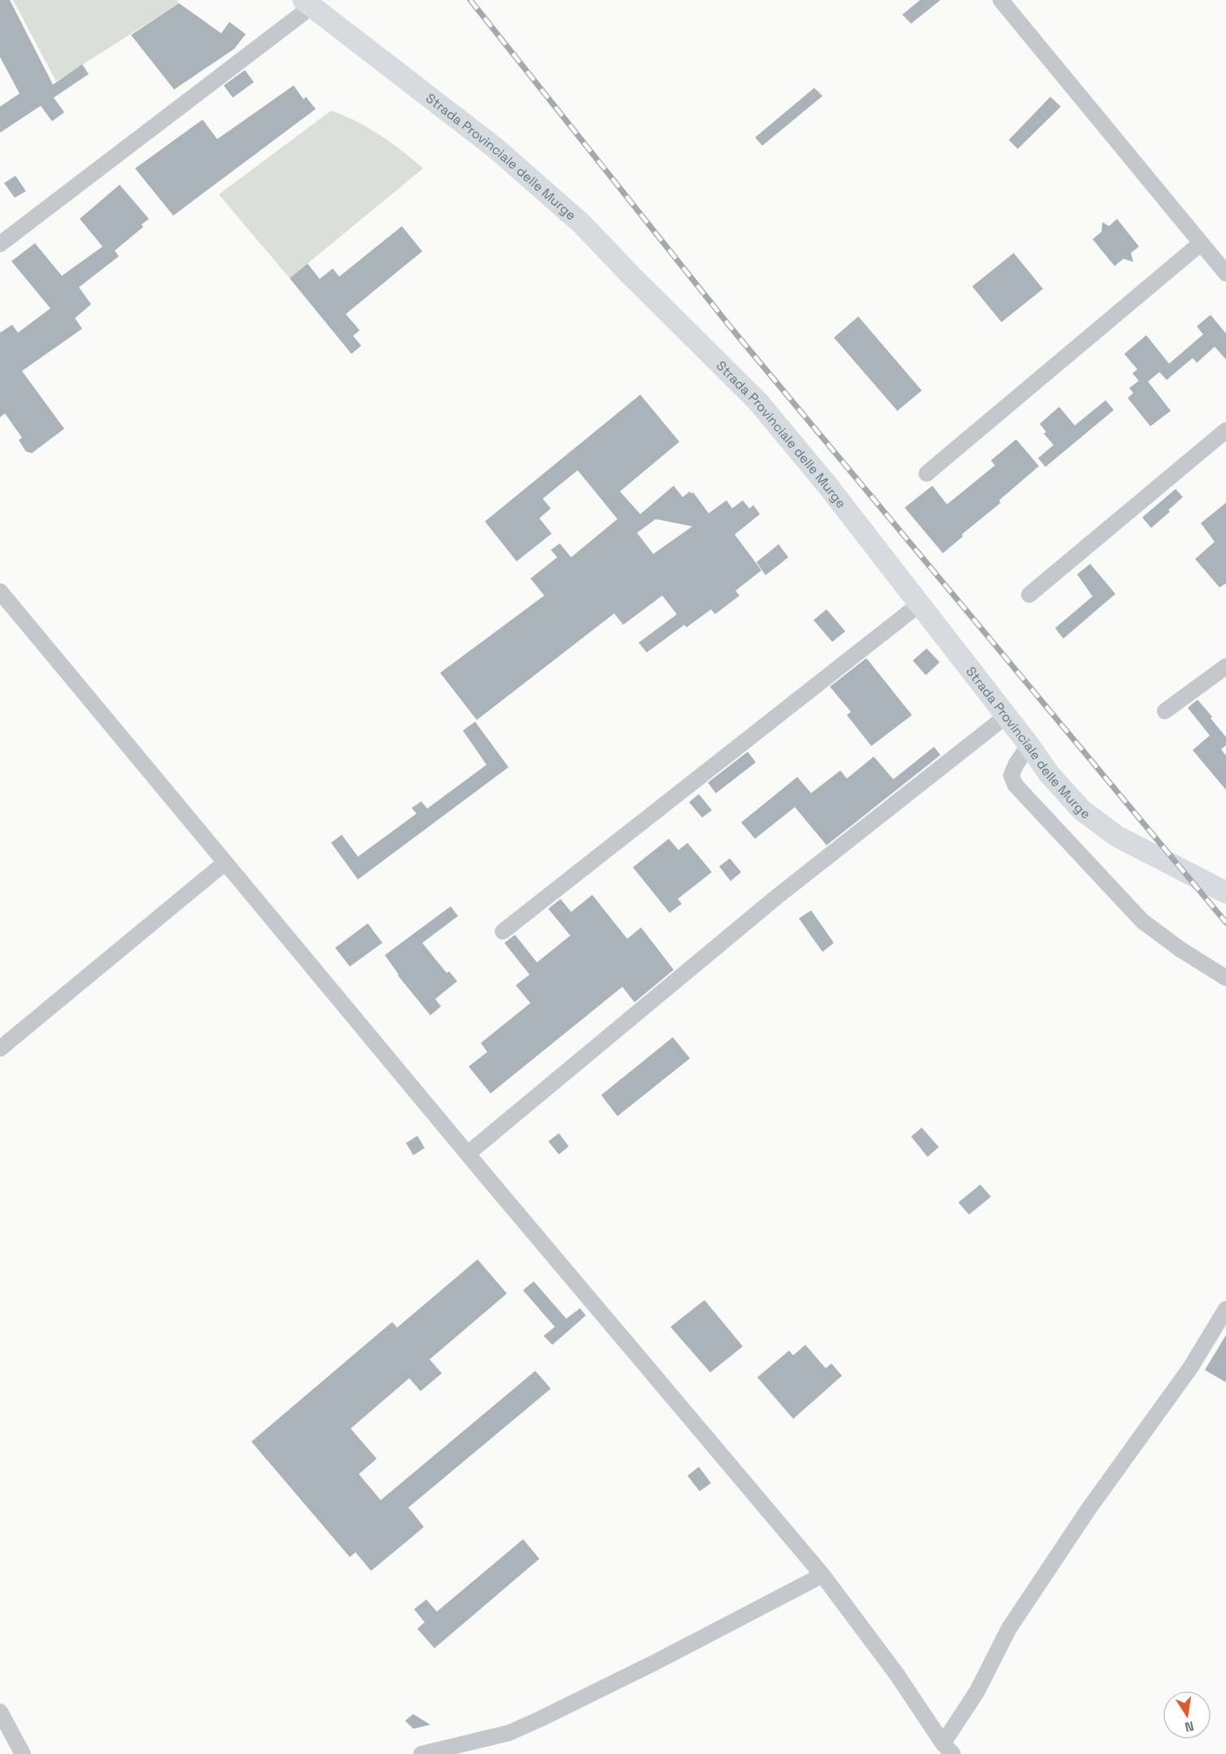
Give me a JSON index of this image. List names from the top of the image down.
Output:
{
  "streets": {
    "main road": ["Strada Provinciale delle Murge"]
  },
  "north": "bottom"
}
